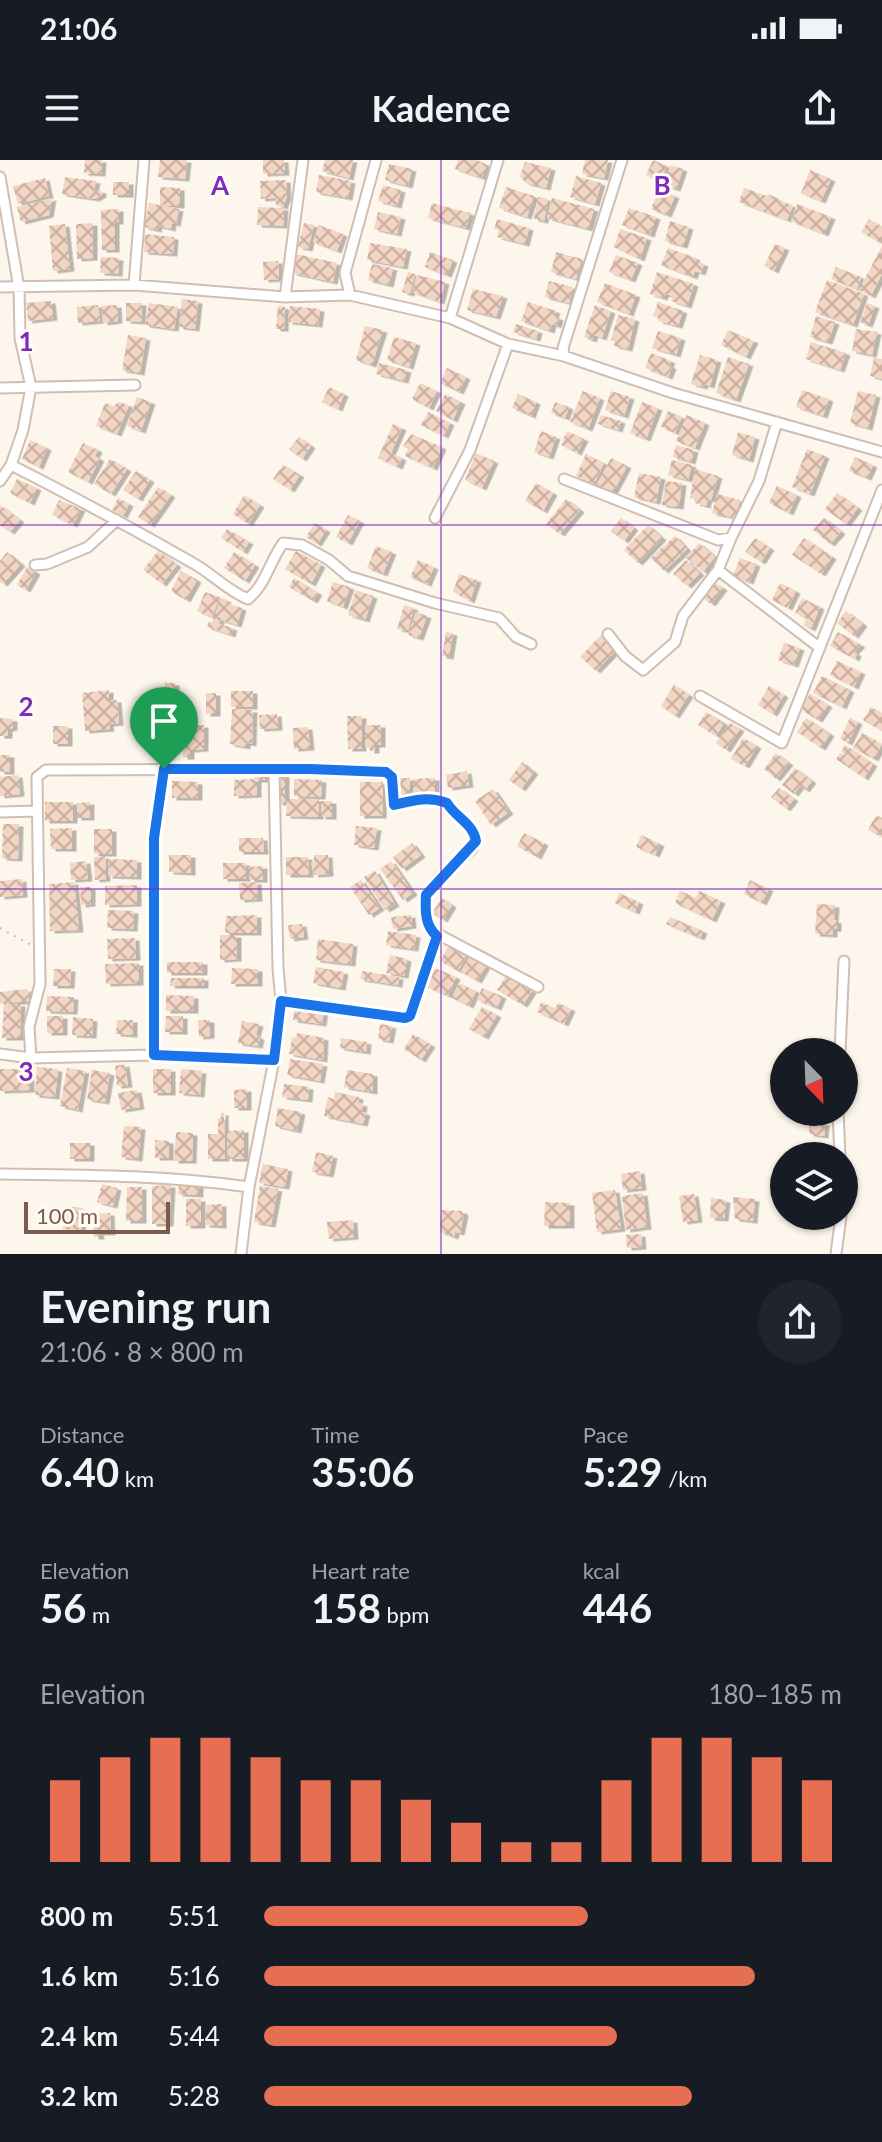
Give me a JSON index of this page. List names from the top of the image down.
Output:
{
  "scale_bar": "100 m",
  "north": "bottom right",
  "page": {
    "status": "21:06",
    "header": "Kadence",
    "scale": "100 m",
    "heading": ["Evening run", "21:06 · 8 × 800 m"],
    "stats": [
      ["Distance", "6.40 km"],
      ["Time", "35:06"],
      ["Pace", "5:29 /km"],
      ["Elevation", "56 m"],
      ["Heart rate", "158 bpm"],
      ["kcal", "446"]
    ],
    "chart": ["Elevation", "180–185 m"],
    "list": [
      {
        "name": "800 m",
        "note": "5:51"
      },
      {
        "name": "1.6 km",
        "note": "5:16"
      },
      {
        "name": "2.4 km",
        "note": "5:44"
      },
      {
        "name": "3.2 km",
        "note": "5:28"
      }
    ]
  },
  "grid": {
    "columns": ["A", "B"],
    "rows": ["1", "2", "3"]
  }
}
